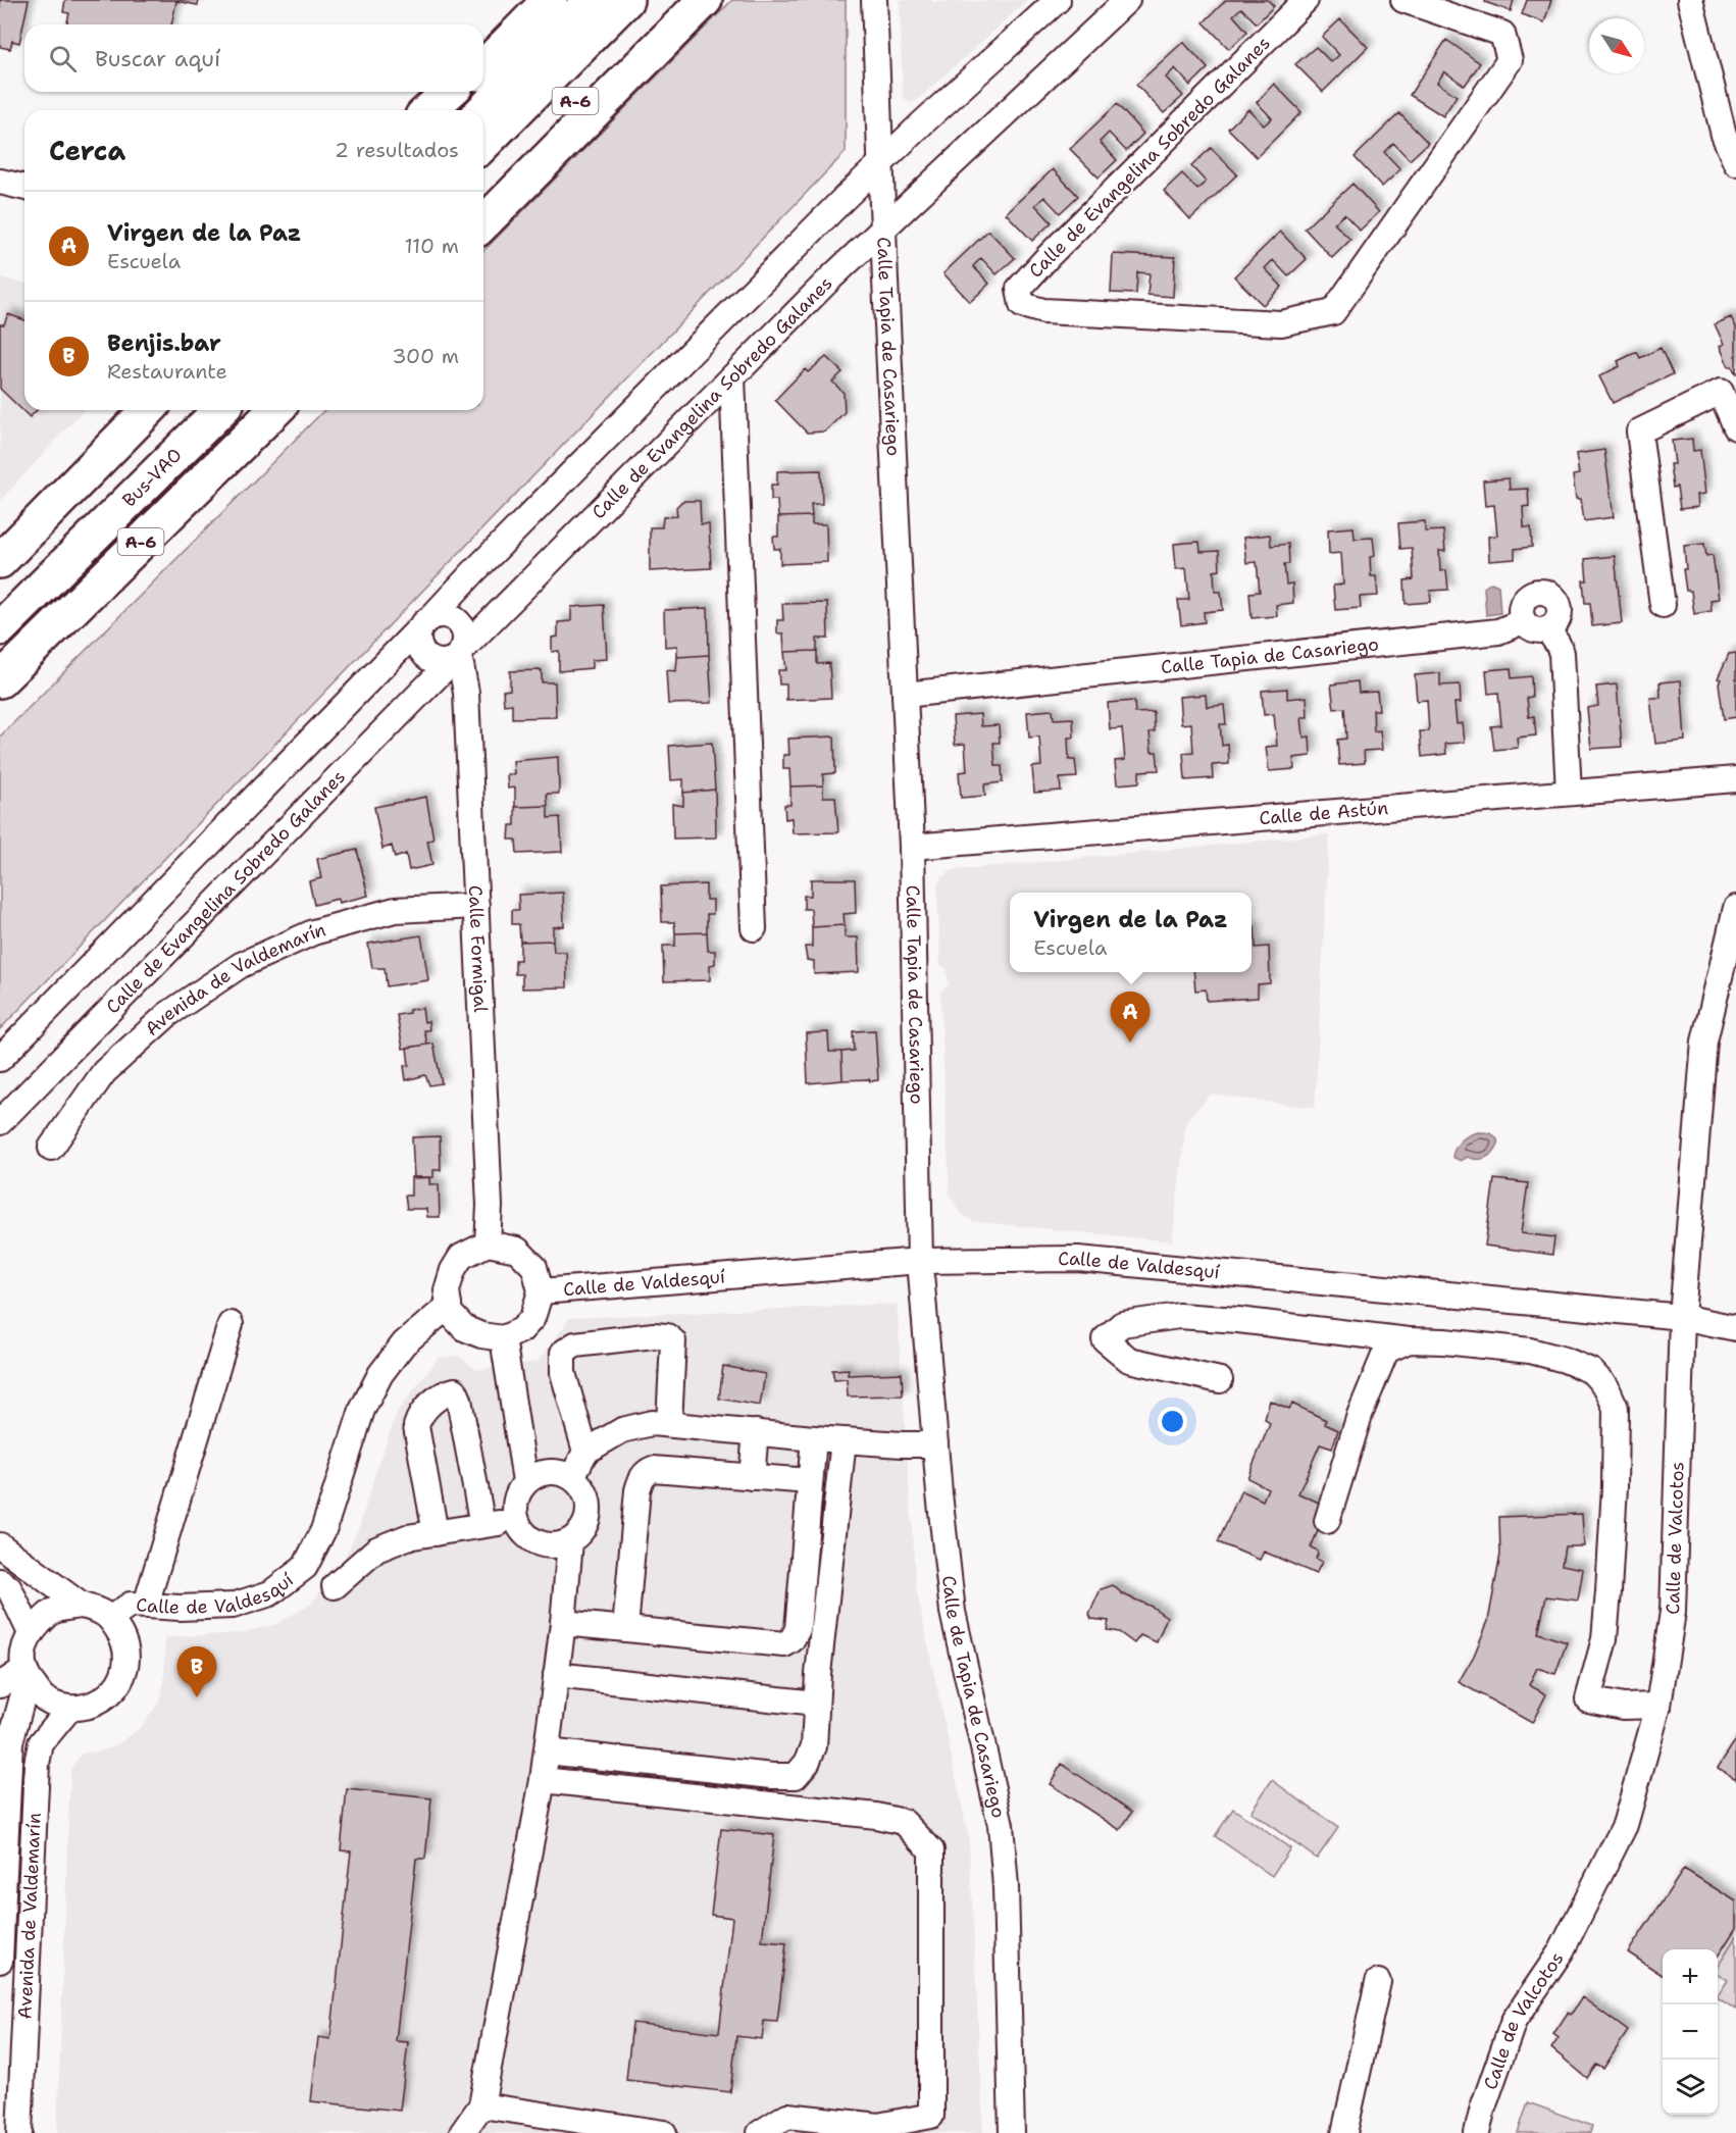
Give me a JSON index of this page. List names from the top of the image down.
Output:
{
  "streets": {
    "highway": ["A-6", "Bus-VAO"],
    "street": [
      "Calle de Evangelina Sobredo Galanes",
      "Calle Tapia de Casariego",
      "Calle de Astún",
      "Calle Formigal",
      "Avenida de Valdemarín",
      "Calle de Valdesquí",
      "Calle de Valcotos",
      "Calle de Tapia de Casariego"
    ]
  },
  "crossings": [
    ["Calle de Evangelina Sobredo Galanes", "Calle Tapia de Casariego"],
    ["Calle de Evangelina Sobredo Galanes", "Calle Formigal"],
    ["Calle Tapia de Casariego", "Calle de Astún"],
    ["Calle Tapia de Casariego", "Calle de Valdesquí"],
    ["Calle Tapia de Casariego", "Calle de Tapia de Casariego"],
    ["Calle Formigal", "Avenida de Valdemarín"],
    ["Calle Formigal", "Calle de Valdesquí"],
    ["Avenida de Valdemarín", "Calle de Valdesquí"],
    ["Calle de Valdesquí", "Calle de Valcotos"],
    ["Calle de Valdesquí", "Calle de Tapia de Casariego"]
  ],
  "north": "bottom right",
  "page": {
    "search": "Buscar aquí",
    "heading": ["Cerca", "2 resultados"],
    "list": [
      {
        "mark": "A",
        "name": "Virgen de la Paz",
        "note": "Escuela",
        "value": "110 m"
      },
      {
        "mark": "B",
        "name": "Benjis.bar",
        "note": "Restaurante",
        "value": "300 m"
      }
    ],
    "popup": ["Virgen de la Paz", "Escuela"],
    "pins": ["A", "B"],
    "map_buttons": ["+", "−"]
  }
}
